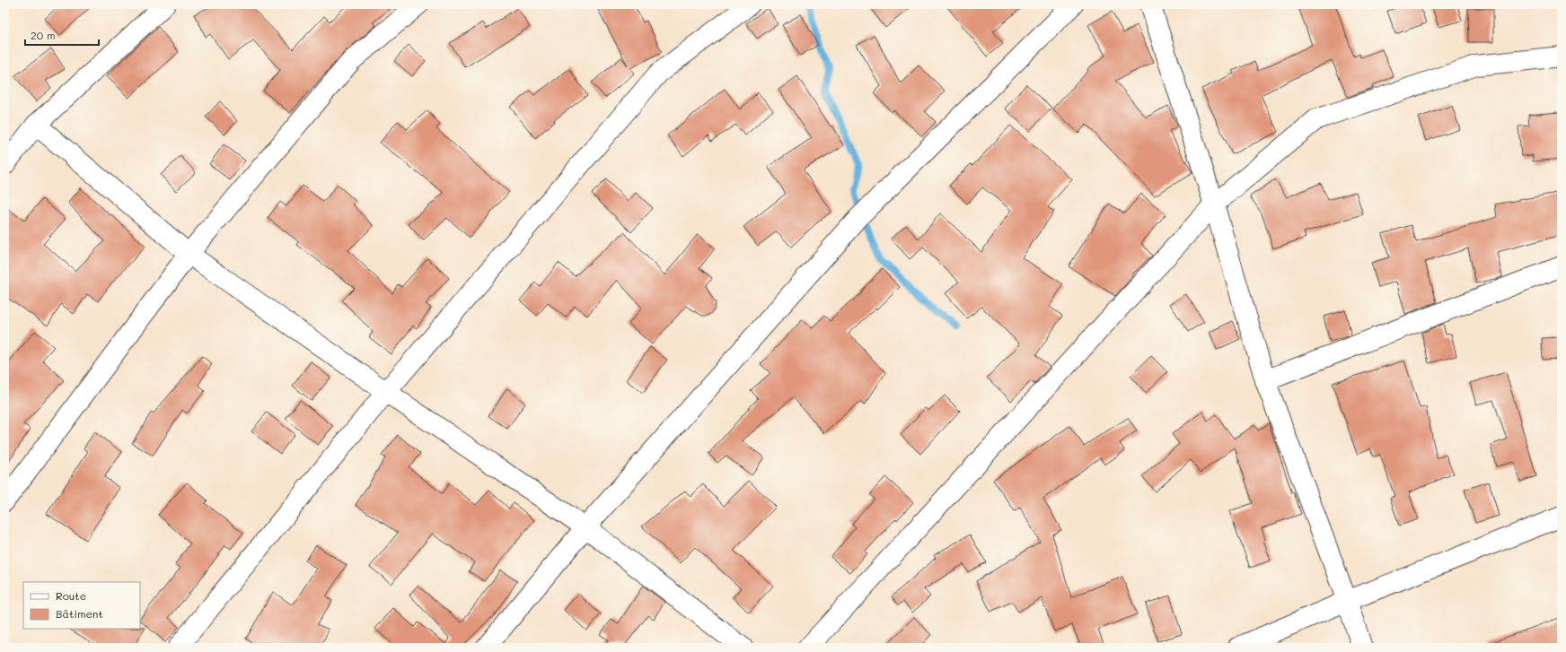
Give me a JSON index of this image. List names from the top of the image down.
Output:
{
  "legend": ["Route", "Bâtiment"],
  "scale_bar": "20 m"
}
